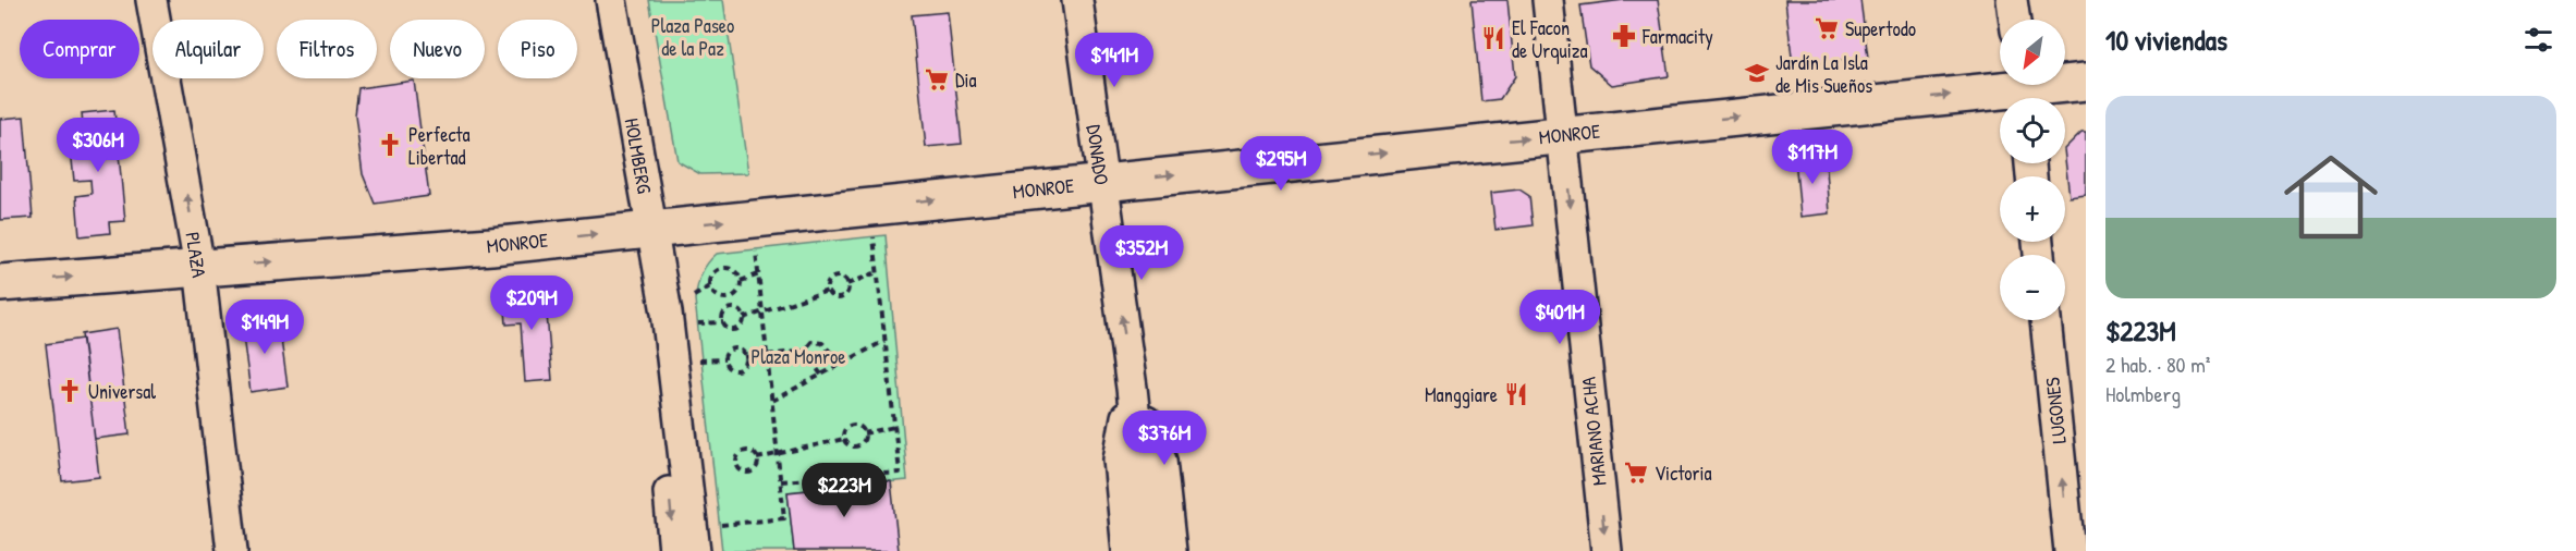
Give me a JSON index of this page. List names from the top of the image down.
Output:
{
  "streets": {
    "main road": ["MONROE"],
    "street": [
      "DONADO",
      "HOLMBERG",
      "PLAZA",
      "LUGONES",
      "MARIANO ACHA"
    ]
  },
  "crossings": [
    ["MONROE", "DONADO"],
    ["MONROE", "HOLMBERG"],
    ["MONROE", "PLAZA"],
    ["MONROE", "MARIANO ACHA"]
  ],
  "one_way": [
    "MONROE",
    "PLAZA",
    "LUGONES",
    "MARIANO ACHA"
  ],
  "parks": ["Plaza Paseo de la Paz", "Plaza Monroe"],
  "places": {
    "supermarket": ["Supertodo", "Dia", "Victoria"],
    "pharmacy": ["Farmacity"],
    "restaurant": ["El Facon de Urquiza", "Manggiare"],
    "school or university": ["Jardín La Isla de Mis Sueños"],
    "church": ["Perfecta Libertad", "Universal"]
  },
  "north": "bottom left",
  "page": {
    "heading": "10 viviendas",
    "map_buttons": ["+", "−"],
    "chip": [
      "Comprar",
      "Alquilar",
      "Filtros",
      "Nuevo",
      "Piso"
    ],
    "price": [
      "$141M",
      "$306M",
      "$117M",
      "$295M",
      "$352M",
      "$209M",
      "$401M",
      "$149M",
      "$376M",
      "$223M"
    ],
    "list": [
      {
        "name": "$223M",
        "note": "2 hab. · 80 m² · Holmberg"
      }
    ]
  }
}
